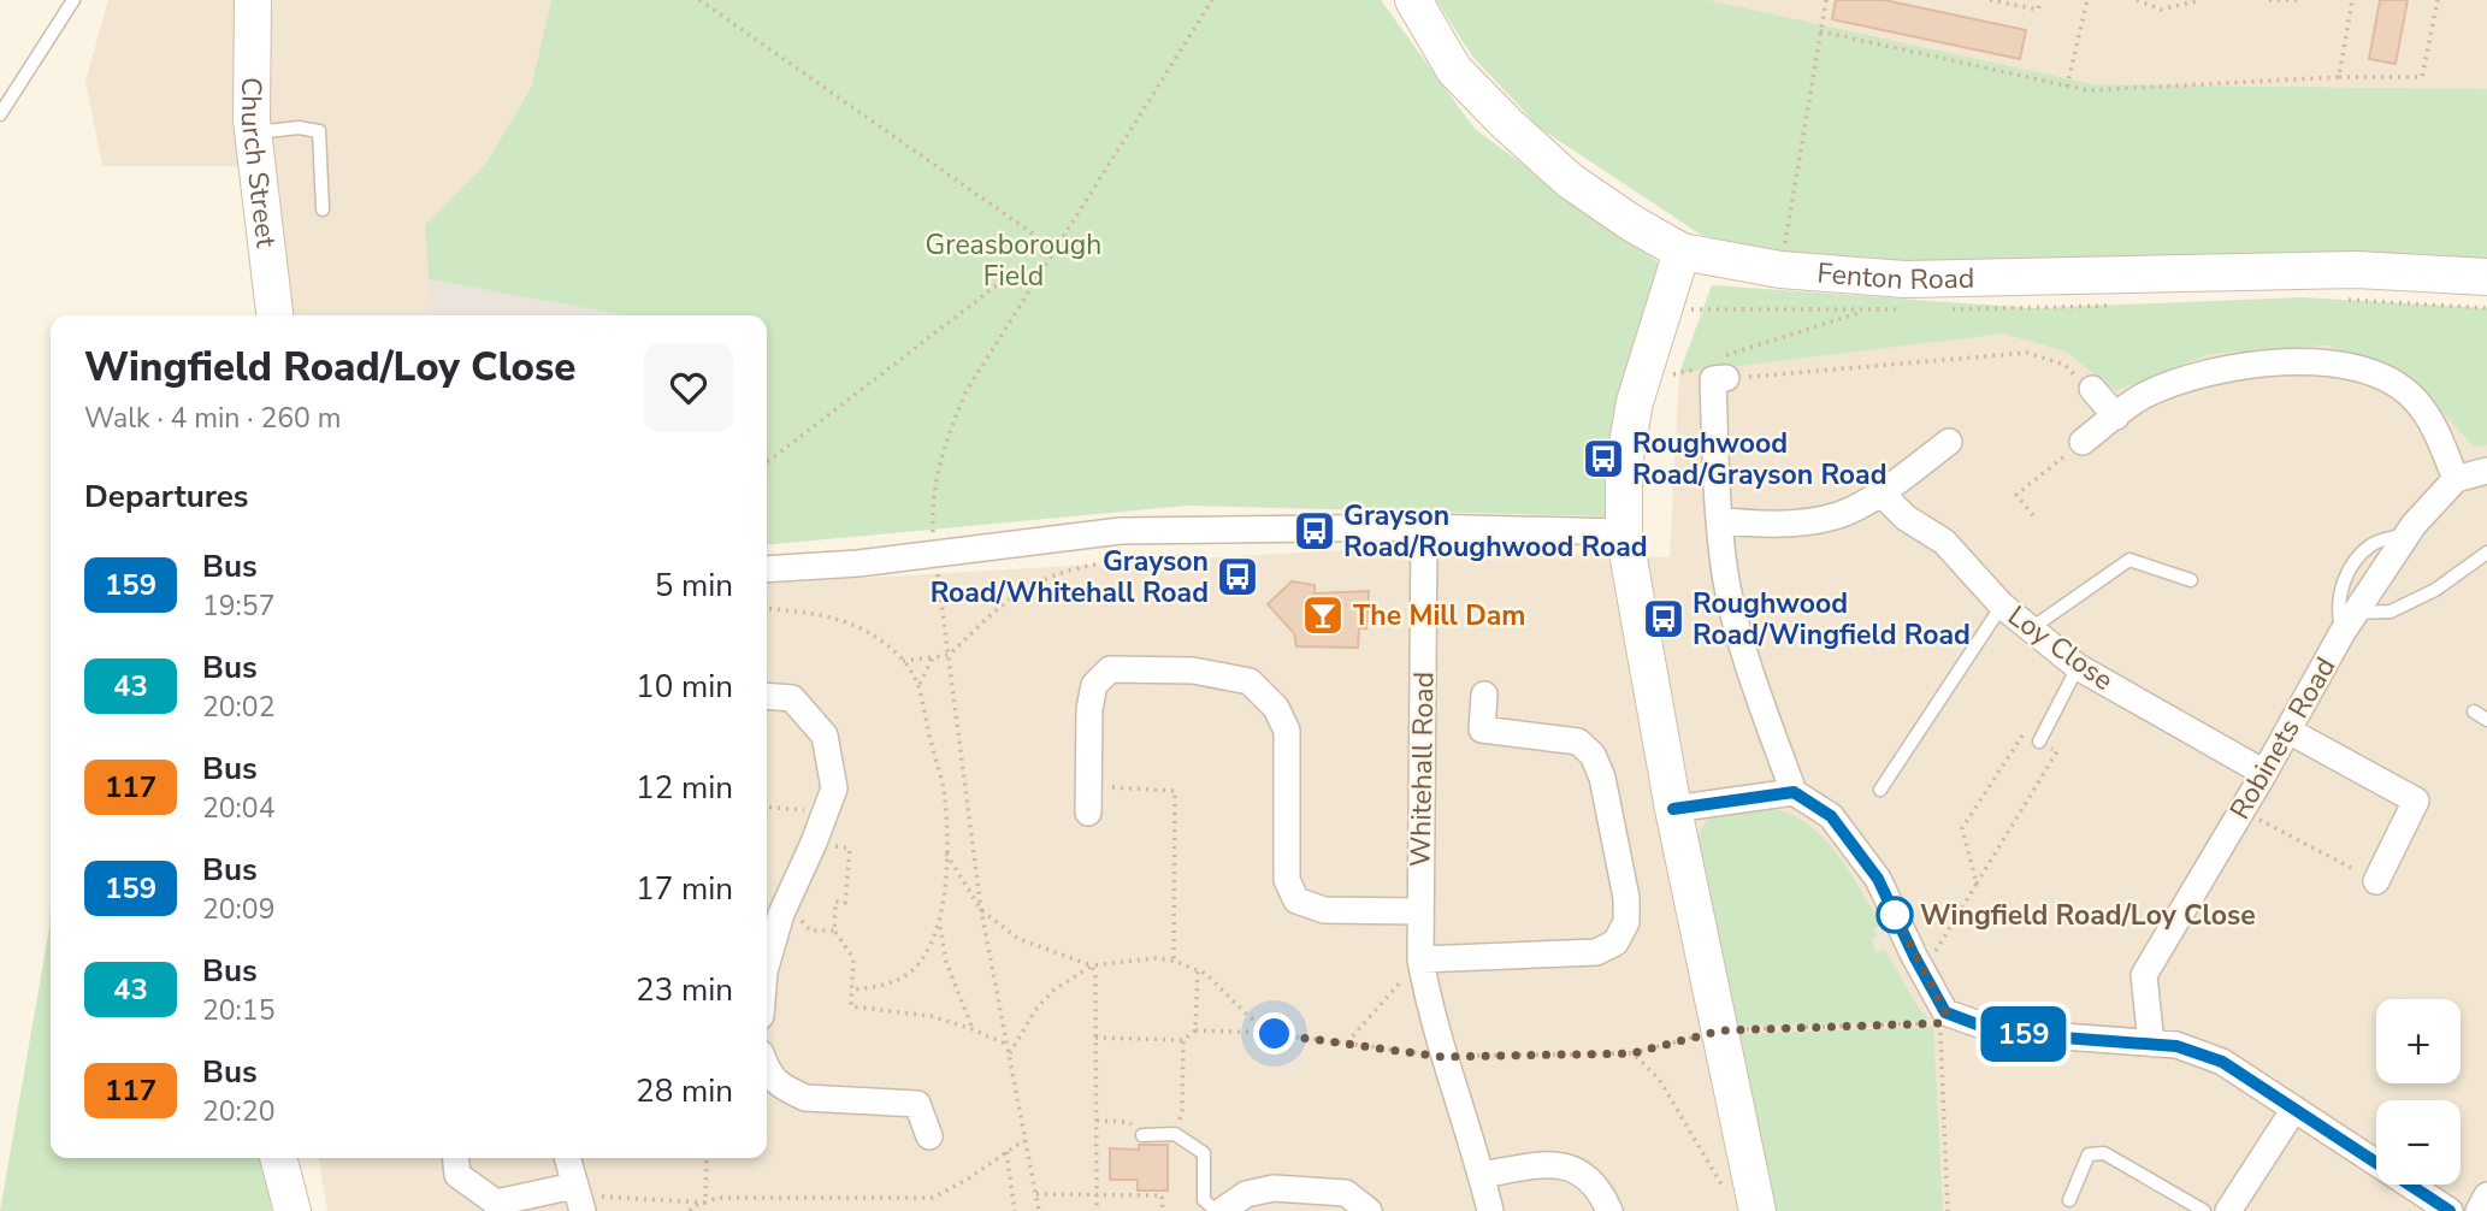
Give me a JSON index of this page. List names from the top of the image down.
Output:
{
  "streets": {
    "street": [
      "Church Street",
      "Fenton Road",
      "Loy Close",
      "Robinets Road",
      "Whitehall Road"
    ]
  },
  "crossings": [
    ["Loy Close", "Robinets Road"]
  ],
  "parks": ["Greasborough Field"],
  "places": {
    "bus stop": [
      "Roughwood Road/Grayson Road",
      "Grayson Road/Roughwood Road",
      "Grayson Road/Whitehall Road",
      "Roughwood Road/Wingfield Road"
    ],
    "bar": ["The Mill Dam"],
    "other": ["Wingfield Road/Loy Close"]
  },
  "lines": ["bus line 159"],
  "page": {
    "on_map": "159",
    "heading": [
      ["Wingfield Road/Loy Close", "Walk · 4 min · 260 m"],
      "Departures"
    ],
    "list": [
      {
        "mark": "159",
        "name": "Bus",
        "note": "19:57",
        "value": "5 min"
      },
      {
        "mark": "43",
        "name": "Bus",
        "note": "20:02",
        "value": "10 min"
      },
      {
        "mark": "117",
        "name": "Bus",
        "note": "20:04",
        "value": "12 min"
      },
      {
        "mark": "159",
        "name": "Bus",
        "note": "20:09",
        "value": "17 min"
      },
      {
        "mark": "43",
        "name": "Bus",
        "note": "20:15",
        "value": "23 min"
      },
      {
        "mark": "117",
        "name": "Bus",
        "note": "20:20",
        "value": "28 min"
      }
    ],
    "map_buttons": ["+", "−"]
  }
}
